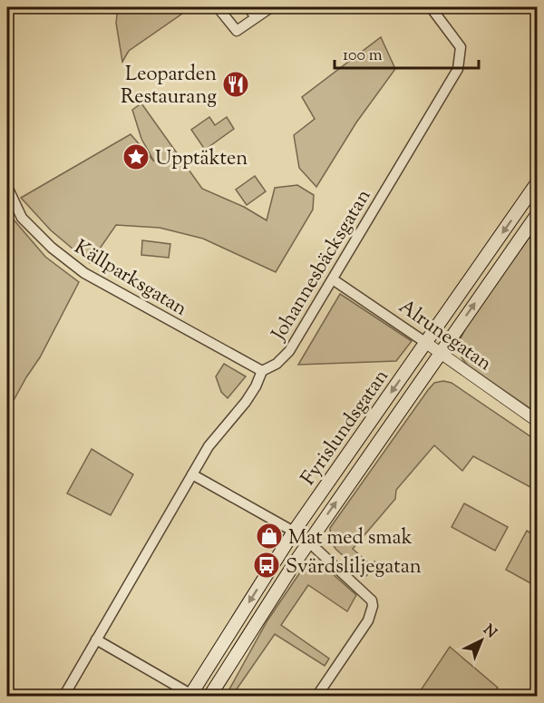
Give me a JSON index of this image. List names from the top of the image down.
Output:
{
  "streets": {
    "main road": ["Fyrislundsgatan"],
    "street": ["Johannesbäcksgatan", "Källparksgatan", "Alrunegatan"]
  },
  "crossings": [
    ["Johannesbäcksgatan", "Källparksgatan"],
    ["Johannesbäcksgatan", "Alrunegatan"],
    ["Alrunegatan", "Fyrislundsgatan"]
  ],
  "places": {
    "restaurant": ["Leoparden Restaurang"],
    "place": ["Upptäkten"],
    "shop": ["Mat med smak"],
    "bus stop": ["Svärdsliljegatan"]
  },
  "scale_bar": "100 m",
  "north": "top right"
}
